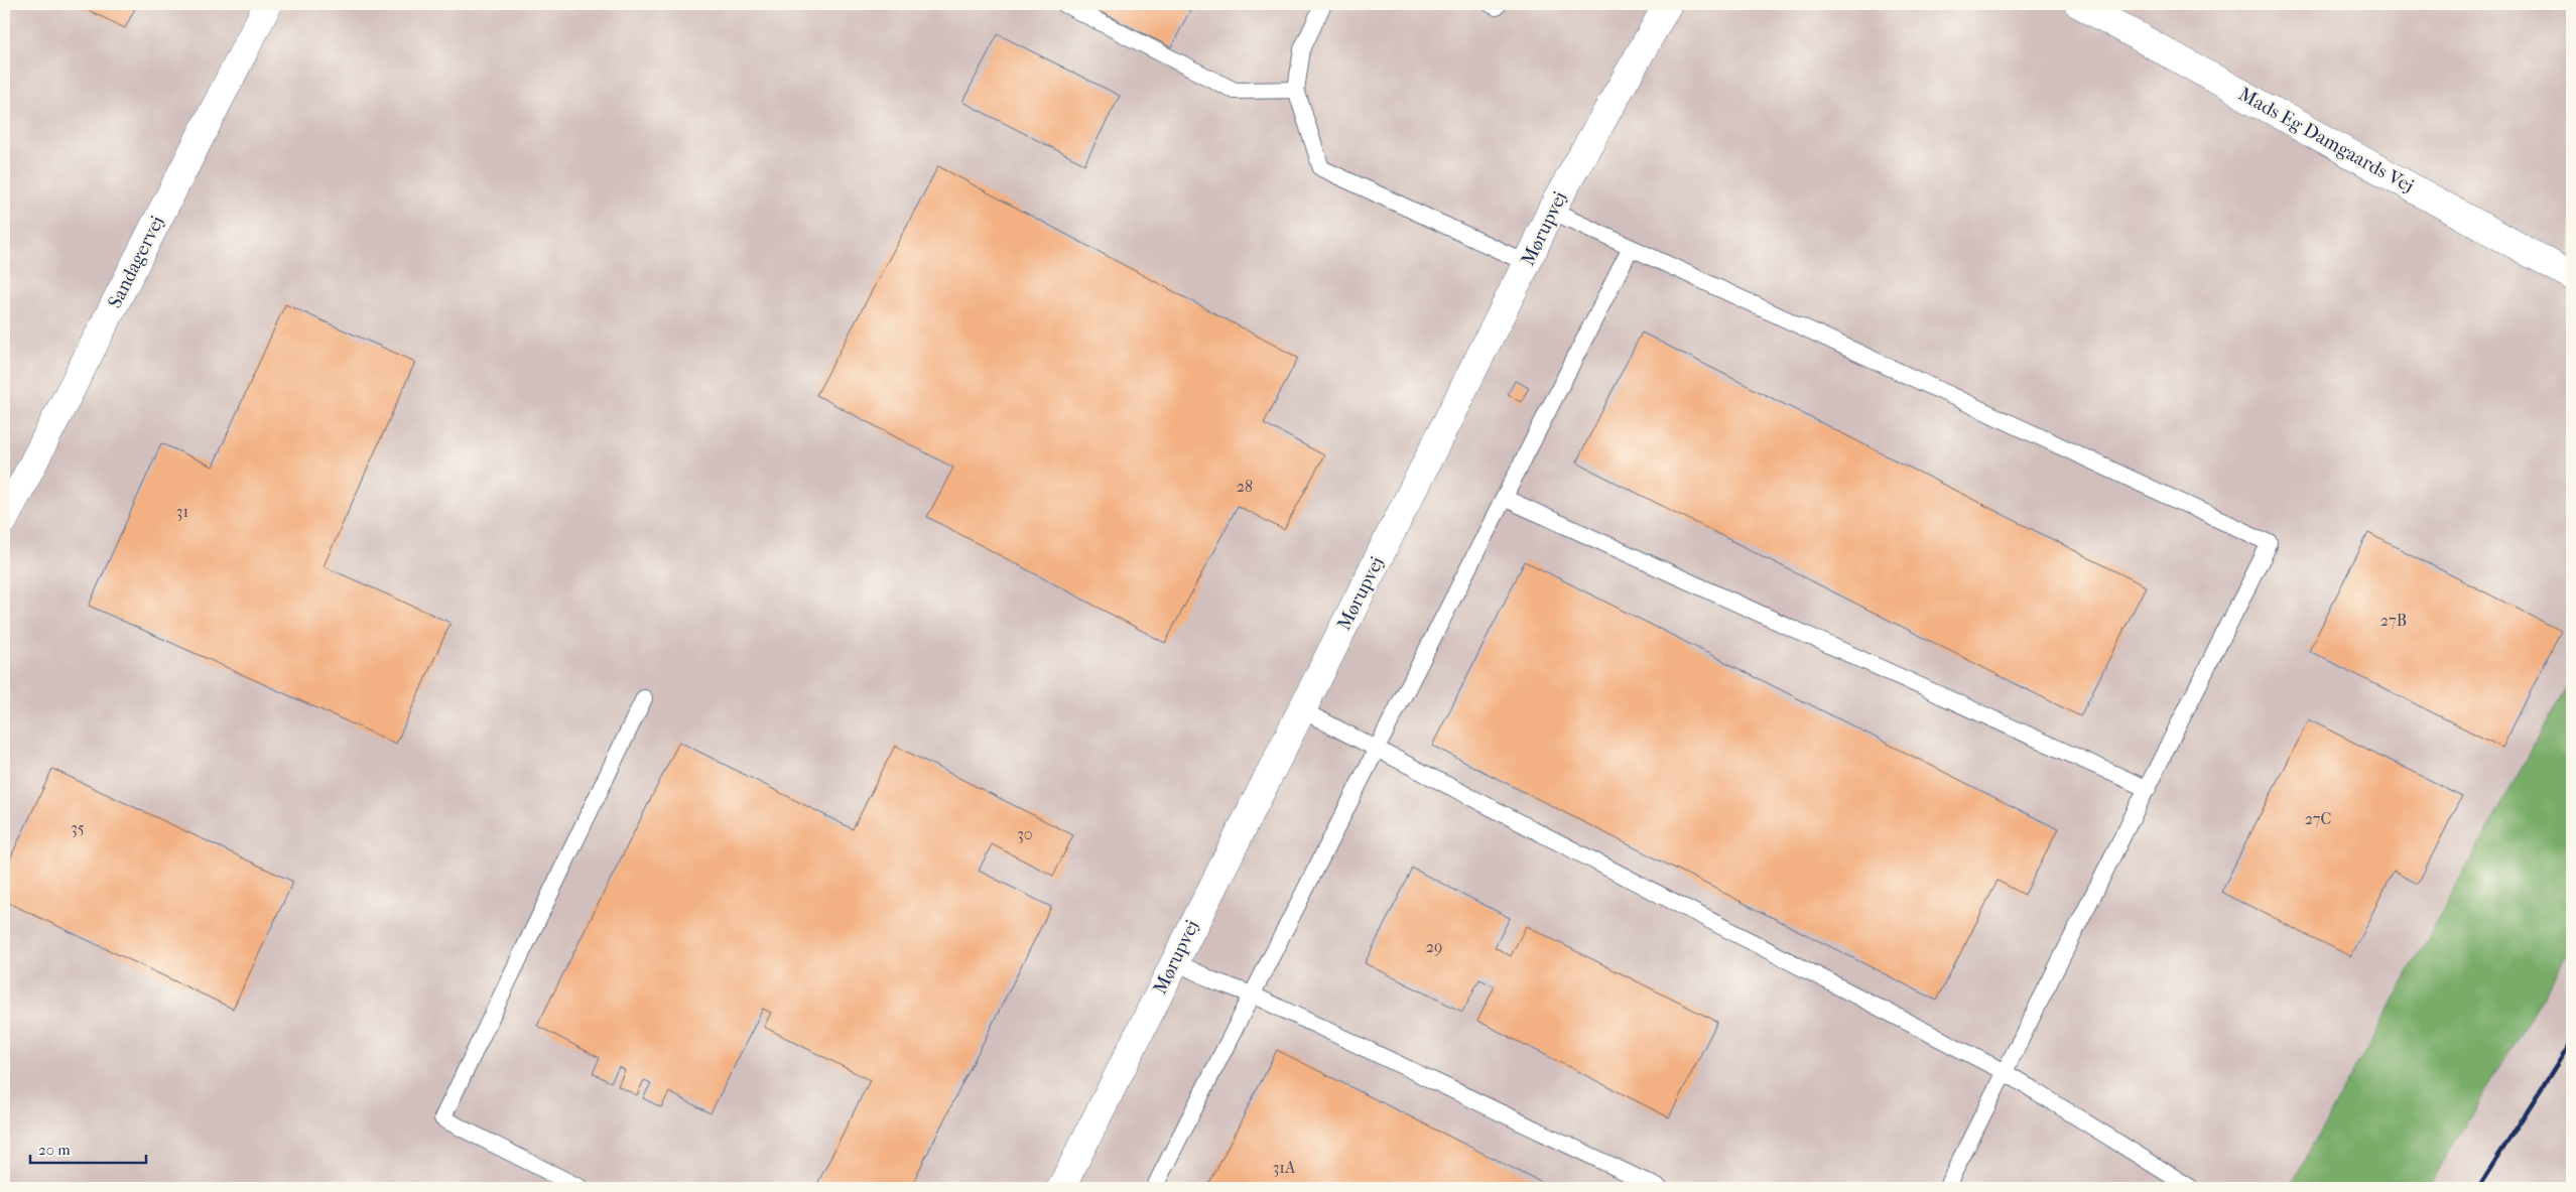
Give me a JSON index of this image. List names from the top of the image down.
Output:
{
  "streets": {
    "street": ["Mads Eg Damgaards Vej", "Mørupvej", "Sandagervej"]
  },
  "house_numbers": [
    "28",
    "31",
    "27B",
    "27C",
    "35",
    "30",
    "29",
    "31A"
  ],
  "scale_bar": "20 m"
}
